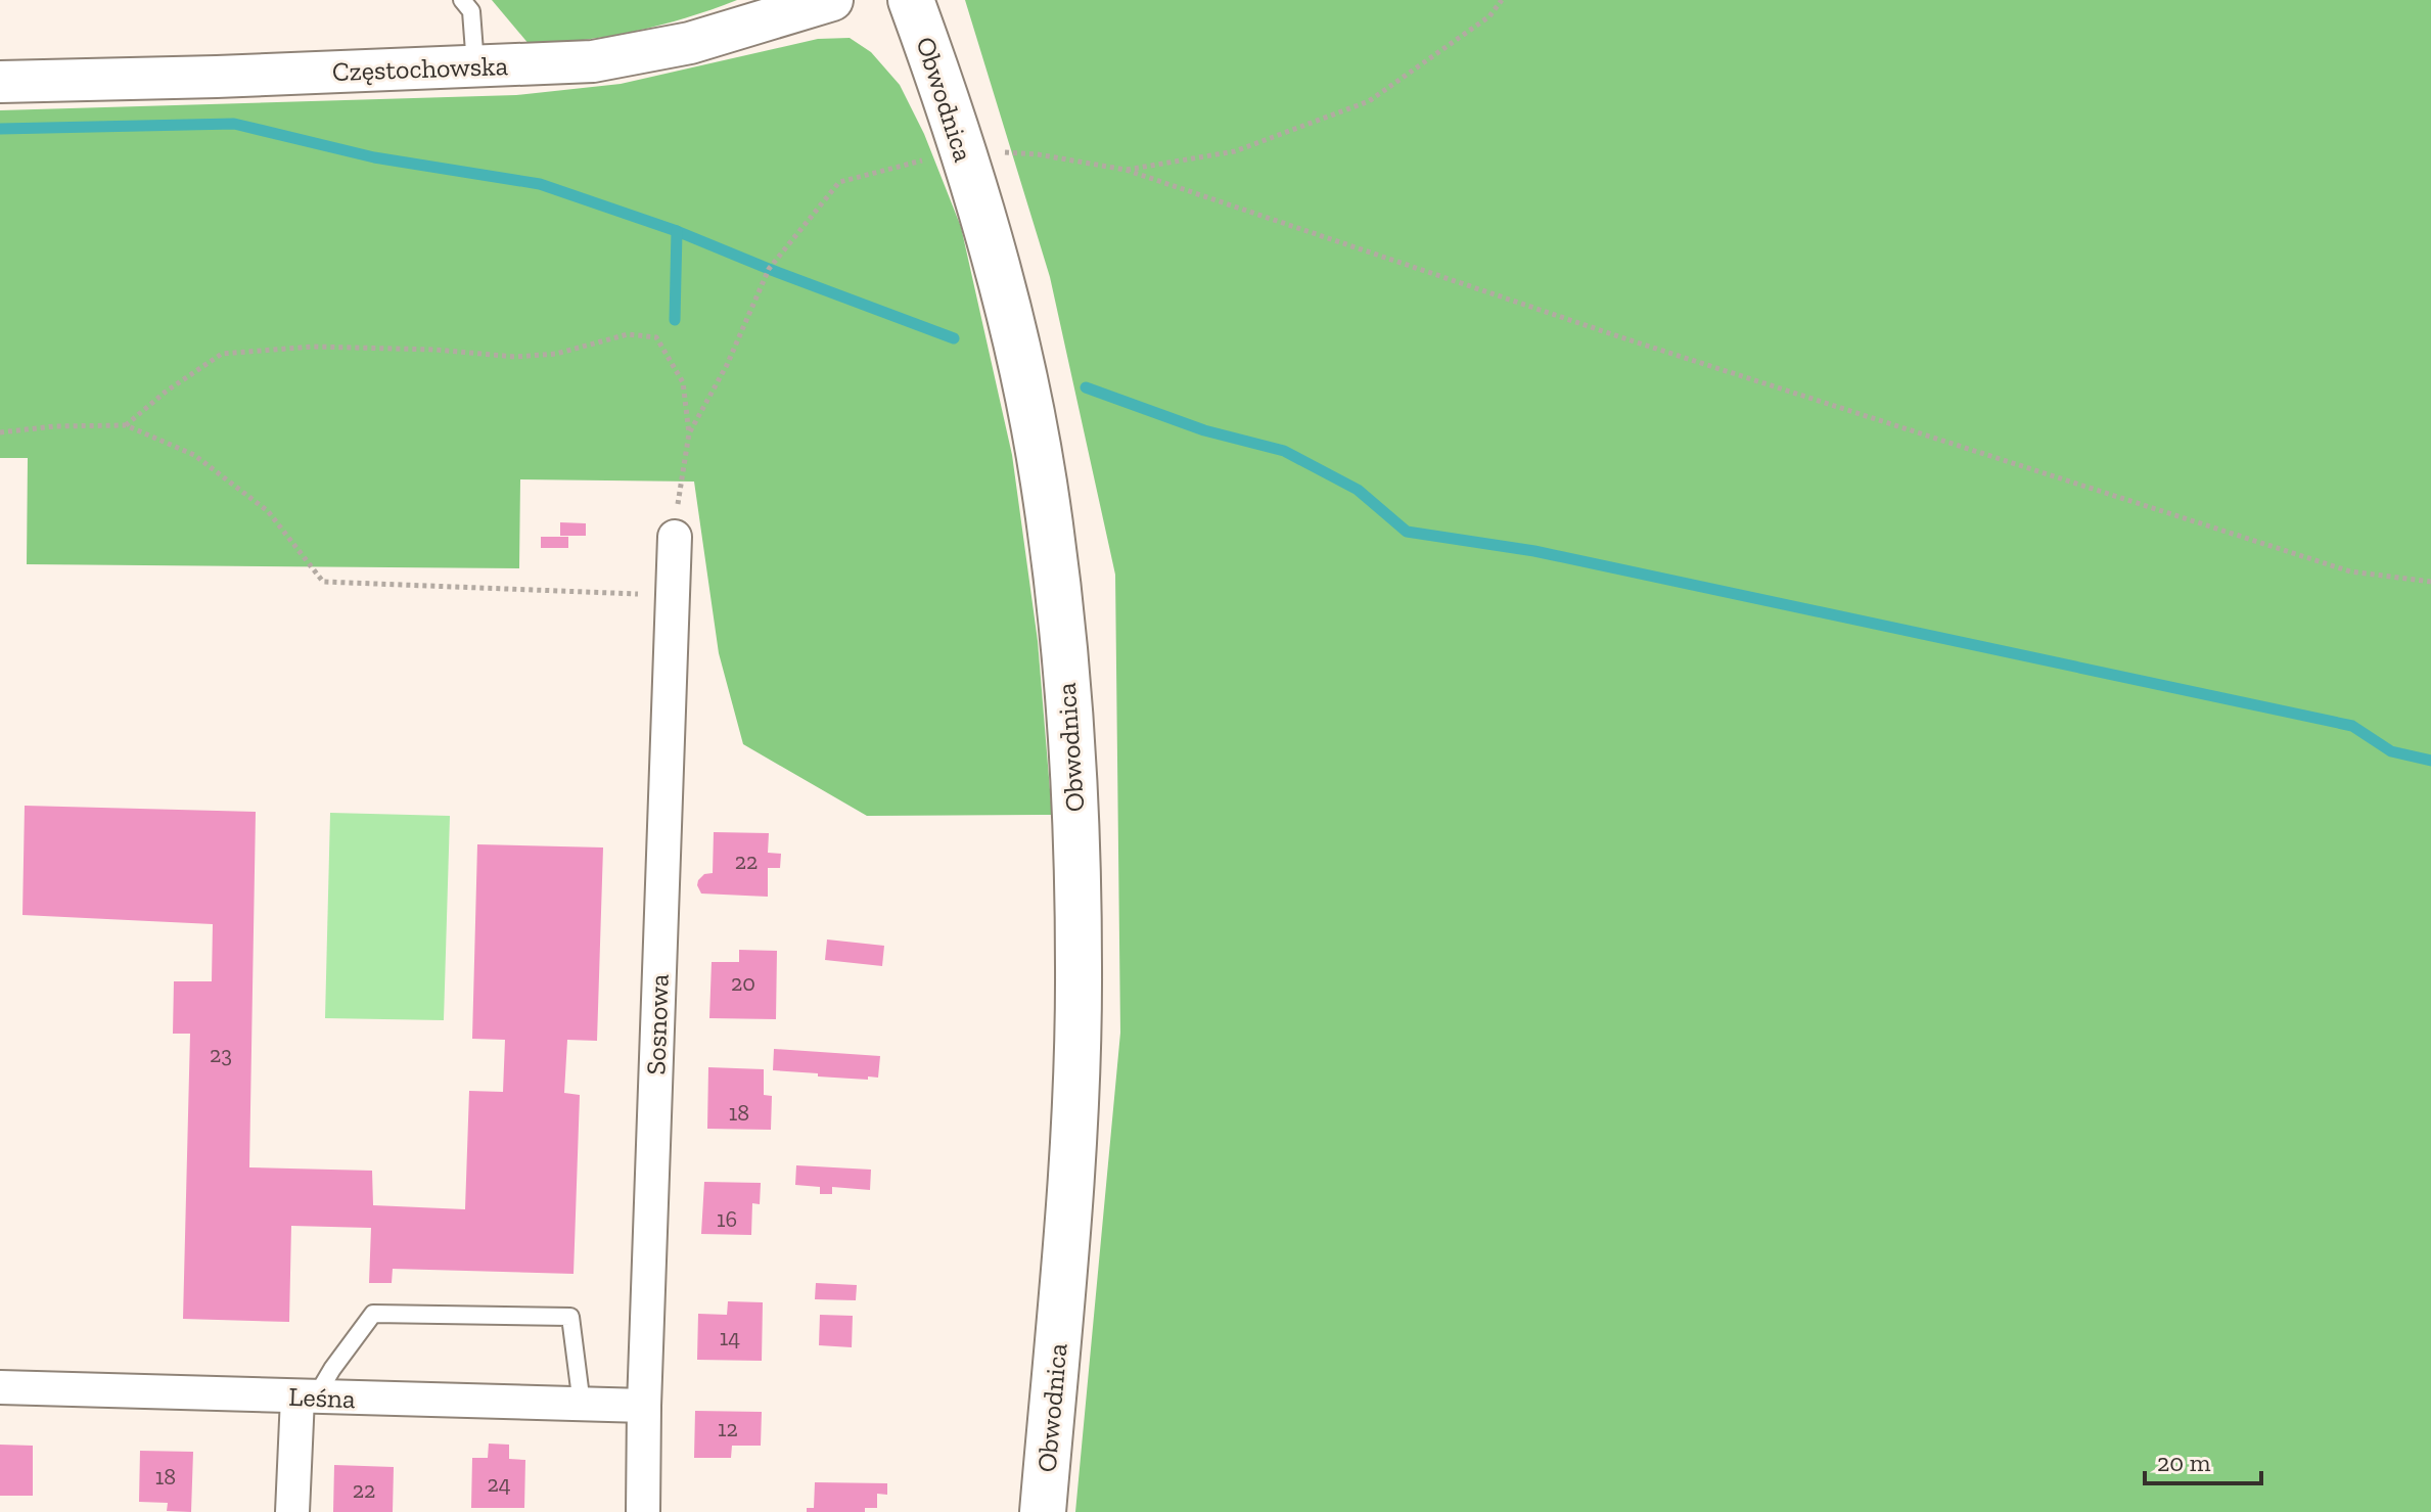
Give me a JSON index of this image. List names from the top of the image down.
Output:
{
  "streets": {
    "main road": ["Obwodnica"],
    "street": ["Częstochowska", "Sosnowa", "Leśna"]
  },
  "crossings": [
    ["Sosnowa", "Leśna"]
  ],
  "house_numbers": [
    "22",
    "20",
    "23",
    "18",
    "16",
    "14",
    "12",
    "18",
    "24",
    "22"
  ],
  "scale_bar": "20 m"
}
